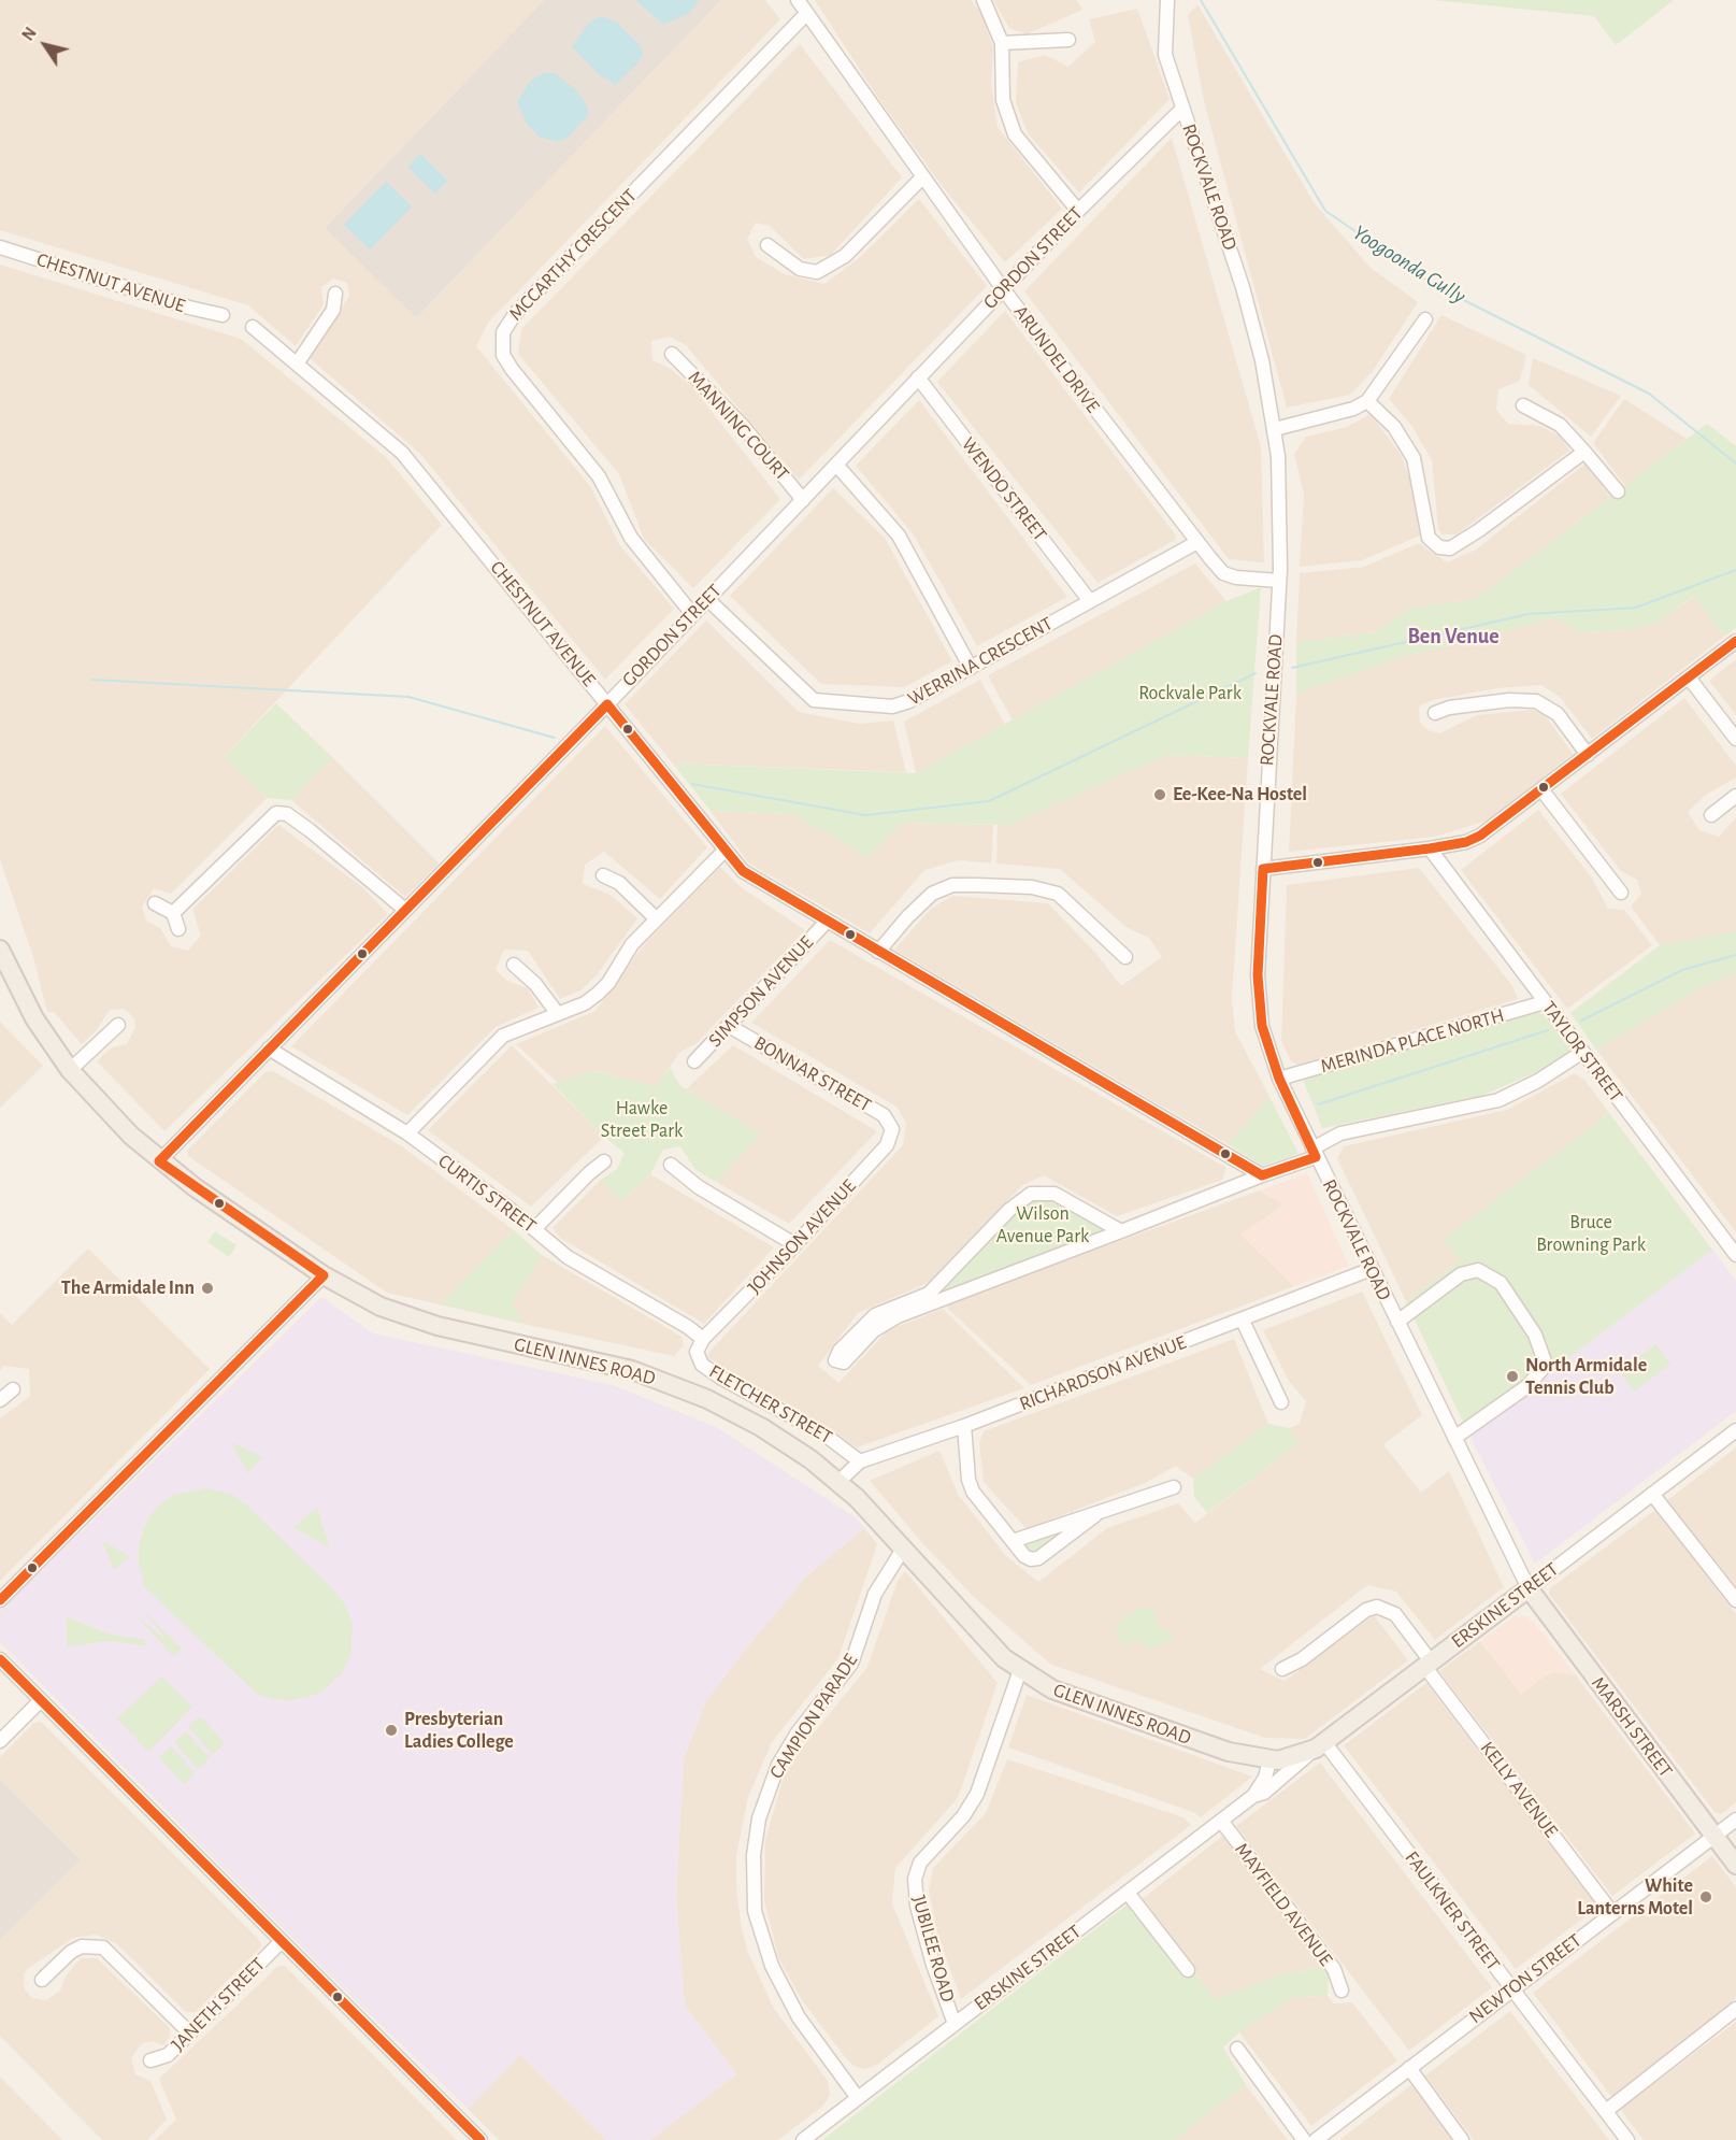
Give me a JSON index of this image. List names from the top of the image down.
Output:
{
  "streets": {
    "main road": ["GLEN INNES ROAD", "ERSKINE STREET", "MARSH STREET"],
    "street": [
      "ROCKVALE ROAD",
      "MCCARTHY CRESCENT",
      "GORDON STREET",
      "CHESTNUT AVENUE",
      "ARUNDEL DRIVE",
      "MANNING COURT",
      "WENDO STREET",
      "WERRINA CRESCENT",
      "SIMPSON AVENUE",
      "MERINDA PLACE NORTH",
      "TAYLOR STREET",
      "BONNAR STREET",
      "CURTIS STREET",
      "JOHNSON AVENUE",
      "RICHARDSON AVENUE",
      "FLETCHER STREET",
      "CAMPION PARADE",
      "KELLY AVENUE",
      "MAYFIELD AVENUE",
      "FAULKNER STREET",
      "JUBILEE ROAD",
      "NEWTON STREET",
      "JANETH STREET"
    ]
  },
  "crossings": [
    ["ROCKVALE ROAD", "GORDON STREET"],
    ["ROCKVALE ROAD", "ARUNDEL DRIVE"],
    ["ROCKVALE ROAD", "MERINDA PLACE NORTH"],
    ["ROCKVALE ROAD", "RICHARDSON AVENUE"],
    ["ROCKVALE ROAD", "ERSKINE STREET"],
    ["ROCKVALE ROAD", "MARSH STREET"],
    ["MCCARTHY CRESCENT", "GORDON STREET"],
    ["MCCARTHY CRESCENT", "ARUNDEL DRIVE"],
    ["GORDON STREET", "CHESTNUT AVENUE"],
    ["GORDON STREET", "ARUNDEL DRIVE"],
    ["GORDON STREET", "MANNING COURT"],
    ["GORDON STREET", "WENDO STREET"],
    ["GORDON STREET", "WERRINA CRESCENT"],
    ["GORDON STREET", "CURTIS STREET"],
    ["GORDON STREET", "GLEN INNES ROAD"],
    ["CHESTNUT AVENUE", "SIMPSON AVENUE"],
    ["ARUNDEL DRIVE", "WERRINA CRESCENT"],
    ["WENDO STREET", "WERRINA CRESCENT"],
    ["SIMPSON AVENUE", "BONNAR STREET"],
    ["MERINDA PLACE NORTH", "TAYLOR STREET"],
    ["BONNAR STREET", "JOHNSON AVENUE"],
    ["CURTIS STREET", "JOHNSON AVENUE"],
    ["CURTIS STREET", "FLETCHER STREET"],
    ["JOHNSON AVENUE", "FLETCHER STREET"],
    ["GLEN INNES ROAD", "RICHARDSON AVENUE"],
    ["GLEN INNES ROAD", "ERSKINE STREET"],
    ["GLEN INNES ROAD", "CAMPION PARADE"],
    ["GLEN INNES ROAD", "FAULKNER STREET"],
    ["GLEN INNES ROAD", "JUBILEE ROAD"],
    ["RICHARDSON AVENUE", "FLETCHER STREET"],
    ["ERSKINE STREET", "CAMPION PARADE"],
    ["ERSKINE STREET", "MARSH STREET"],
    ["ERSKINE STREET", "KELLY AVENUE"],
    ["ERSKINE STREET", "MAYFIELD AVENUE"],
    ["ERSKINE STREET", "FAULKNER STREET"],
    ["ERSKINE STREET", "JUBILEE ROAD"],
    ["MARSH STREET", "NEWTON STREET"],
    ["KELLY AVENUE", "NEWTON STREET"],
    ["FAULKNER STREET", "NEWTON STREET"]
  ],
  "districts": ["Ben Venue"],
  "water": ["Yoogoonda Gully"],
  "parks": [
    "Rockvale Park",
    "Hawke Street Park",
    "Wilson Avenue Park",
    "Bruce Browning Park"
  ],
  "places": [
    "Ee-Kee-Na Hostel",
    "The Armidale Inn",
    "North Armidale Tennis Club",
    "Presbyterian Ladies College",
    "White Lanterns Motel"
  ],
  "north": "top left"
}
